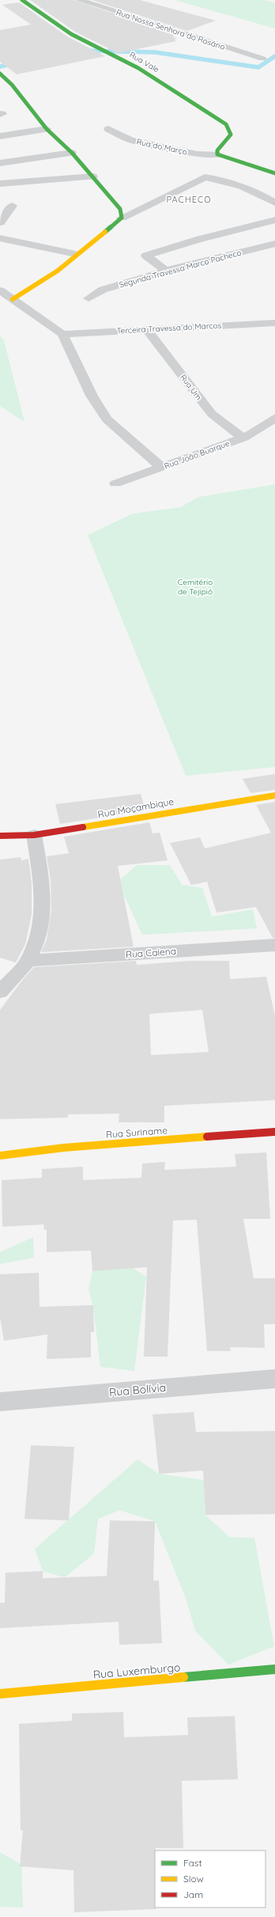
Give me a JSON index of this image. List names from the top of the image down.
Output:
{
  "streets": {
    "street": [
      "Rua Nossa Senhora do Rosário",
      "Rua Vale",
      "Rua do Março",
      "Segunda Travessa Marco Pacheco",
      "Terceira Travessa do Marcos",
      "Rua Um",
      "Rua João Buarque",
      "Rua Moçambique",
      "Rua Caiena",
      "Rua Suriname",
      "Rua Bolívia",
      "Rua Luxemburgo"
    ]
  },
  "crossings": [
    ["Rua Vale", "Rua do Março"],
    ["Terceira Travessa do Marcos", "Rua Um"],
    ["Rua Um", "Rua João Buarque"]
  ],
  "districts": ["PACHECO"],
  "parks": ["Cemitério de Tejipió"],
  "legend": ["Fast", "Slow", "Jam"]
}
